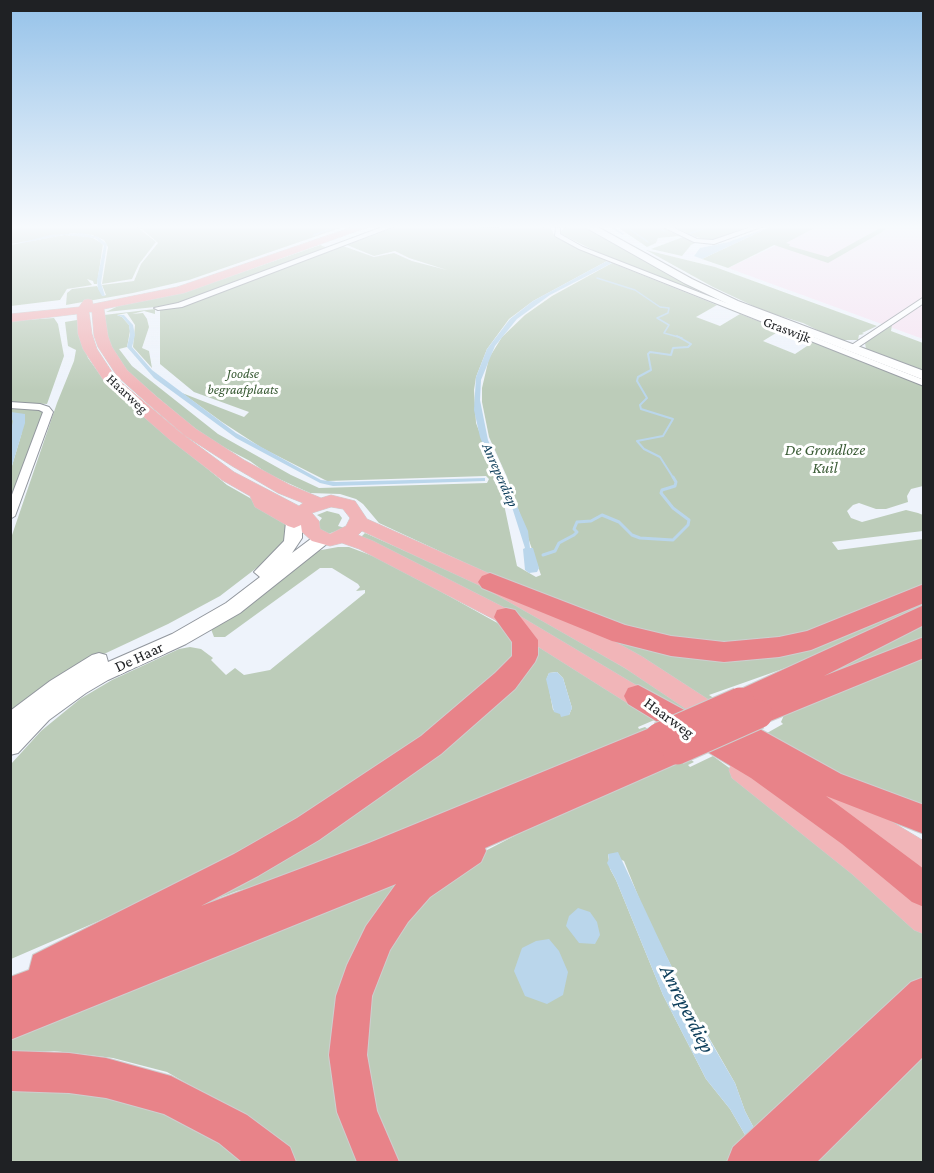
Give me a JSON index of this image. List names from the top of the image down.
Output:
{
  "streets": {
    "main road": ["Graswijk", "Haarweg", "De Haar"]
  },
  "crossings": [
    ["Haarweg", "De Haar"]
  ],
  "water": ["Anreperdiep"],
  "parks": ["Joodse begraafplaats", "De Grondloze Kuil"]
}
